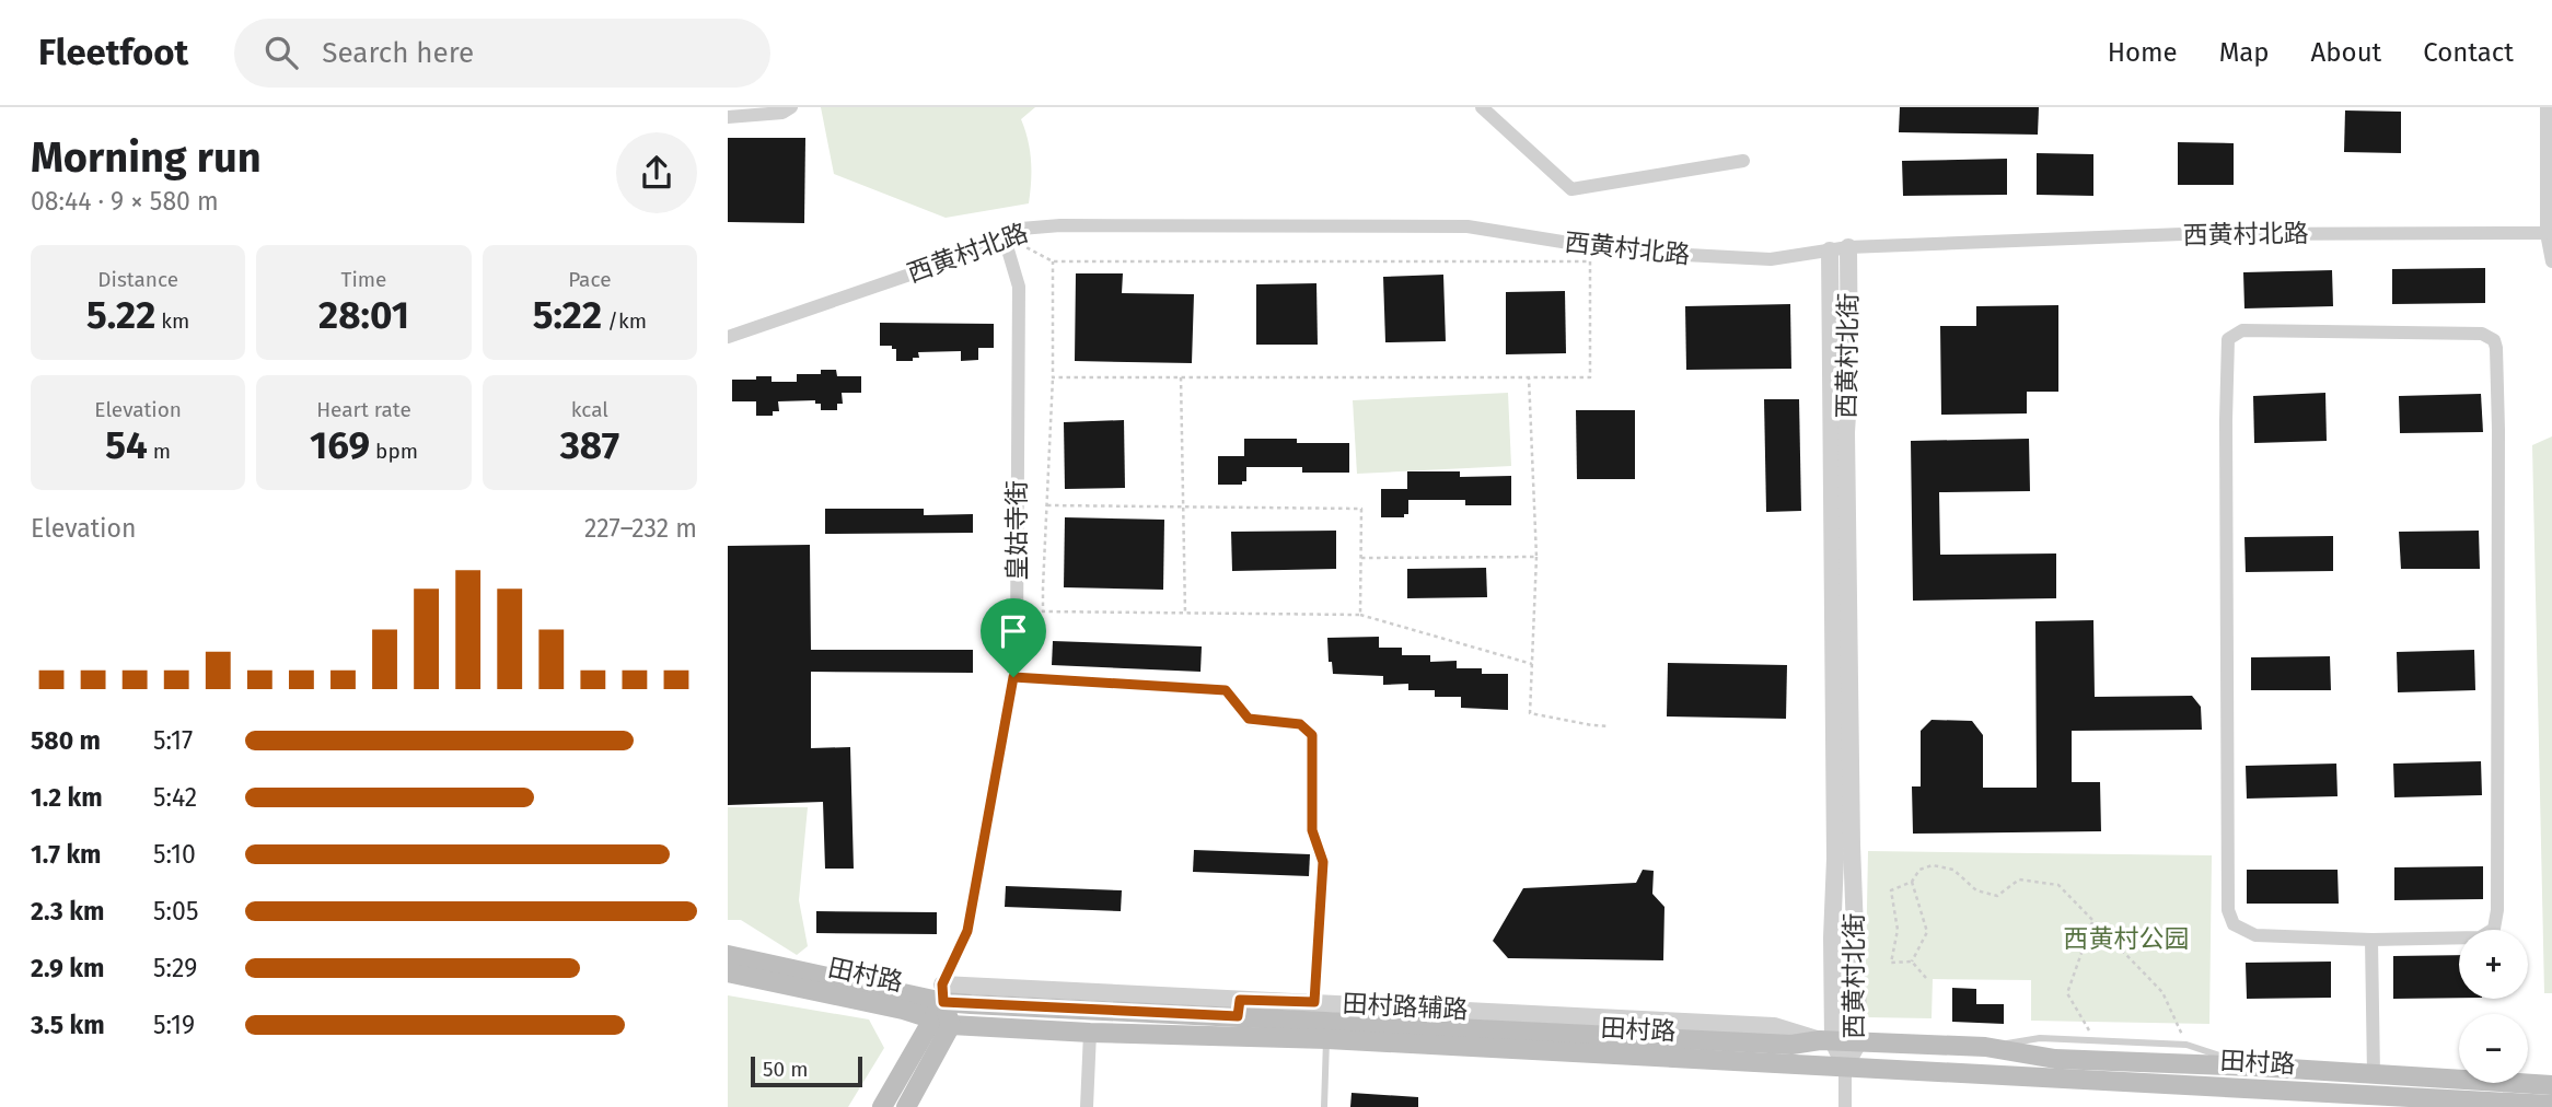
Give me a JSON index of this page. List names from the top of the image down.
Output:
{
  "streets": {
    "main road": ["田村路"],
    "street": [
      "西黄村北路",
      "西黄村北街",
      "皇姑寺街",
      "田村路辅路"
    ]
  },
  "crossings": [
    ["西黄村北路", "西黄村北街"],
    ["西黄村北路", "皇姑寺街"],
    ["西黄村北街", "田村路"],
    ["西黄村北街", "田村路辅路"],
    ["皇姑寺街", "田村路"],
    ["田村路", "田村路辅路"]
  ],
  "parks": ["西黄村公园"],
  "scale_bar": "50 m",
  "page": {
    "header": "Fleetfoot",
    "search": "Search here",
    "nav": [
      "Home",
      "Map",
      "About",
      "Contact"
    ],
    "heading": ["Morning run", "08:44 · 9 × 580 m"],
    "stats": [
      ["Distance", "5.22 km"],
      ["Time", "28:01"],
      ["Pace", "5:22 /km"],
      ["Elevation", "54 m"],
      ["Heart rate", "169 bpm"],
      ["kcal", "387"]
    ],
    "chart": ["Elevation", "227–232 m"],
    "list": [
      {
        "name": "580 m",
        "note": "5:17"
      },
      {
        "name": "1.2 km",
        "note": "5:42"
      },
      {
        "name": "1.7 km",
        "note": "5:10"
      },
      {
        "name": "2.3 km",
        "note": "5:05"
      },
      {
        "name": "2.9 km",
        "note": "5:29"
      },
      {
        "name": "3.5 km",
        "note": "5:19"
      }
    ],
    "map_buttons": ["+", "−"],
    "scale": "50 m"
  }
}
